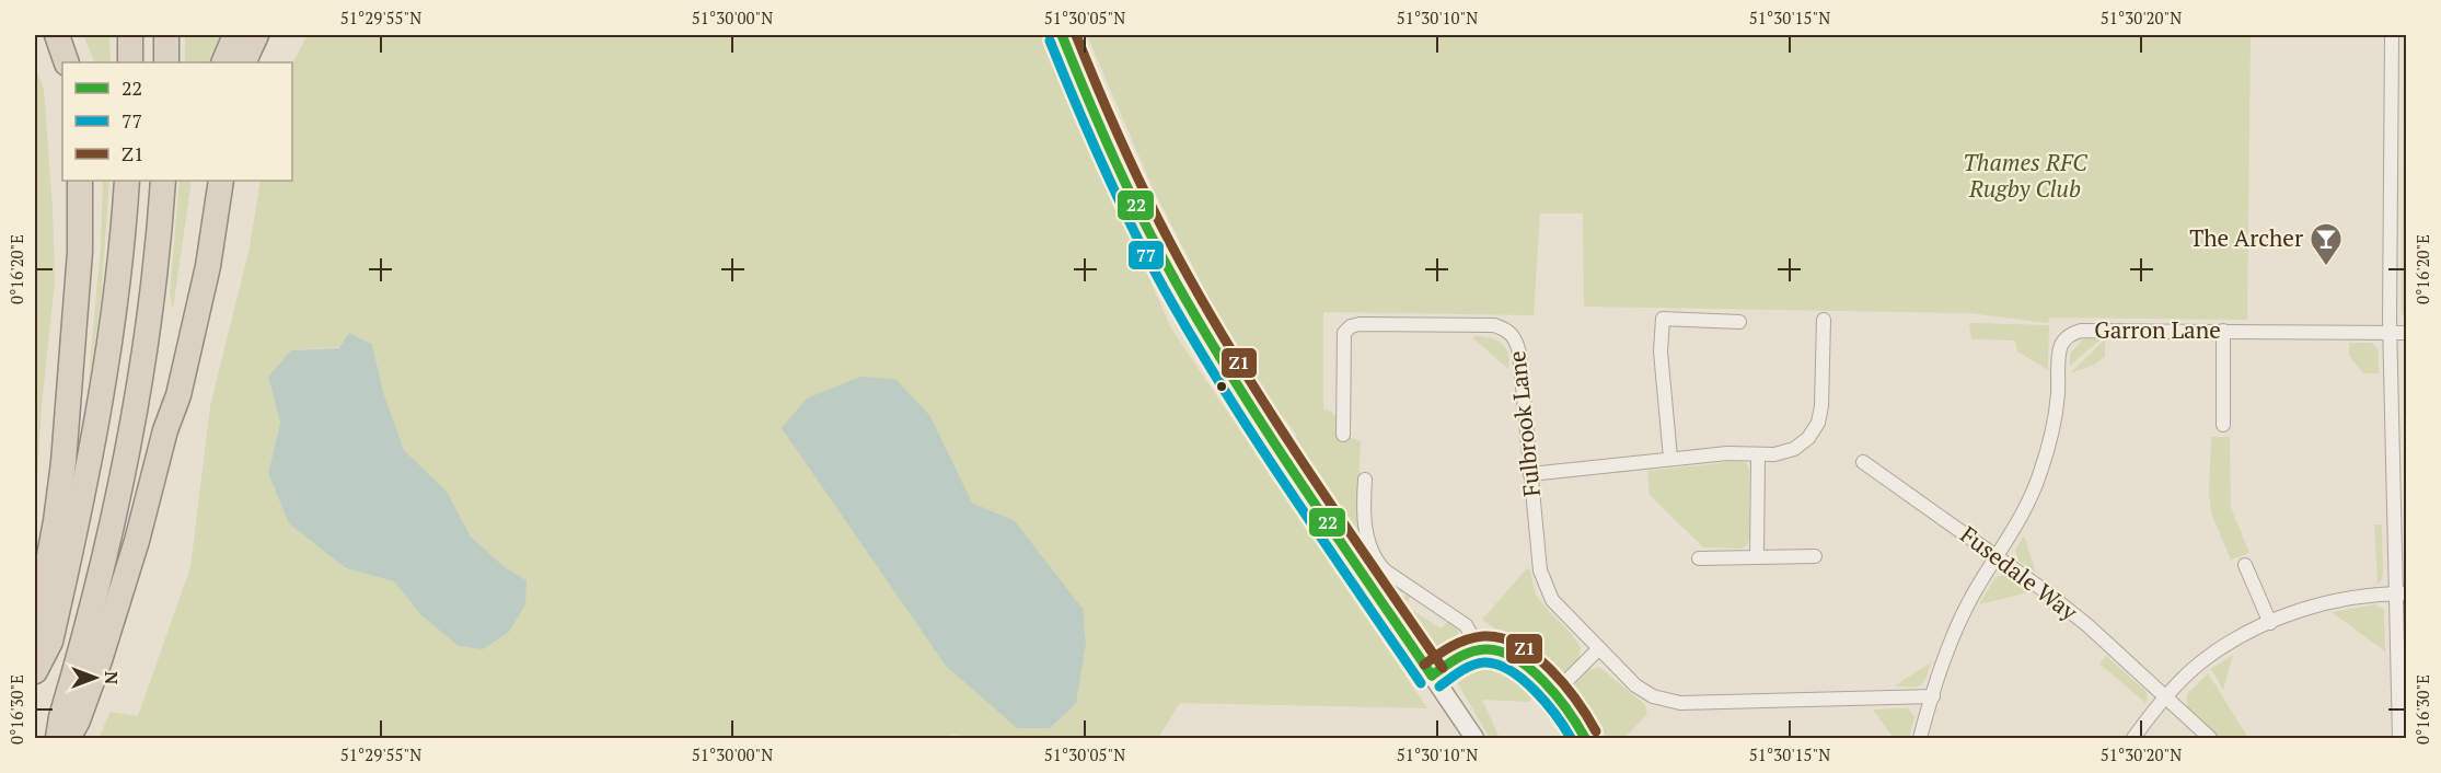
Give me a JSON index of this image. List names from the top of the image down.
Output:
{
  "streets": {
    "street": ["Garron Lane", "Fulbrook Lane", "Fusedale Way"]
  },
  "crossings": [
    ["Garron Lane", "Fulbrook Lane"],
    ["Garron Lane", "Fusedale Way"]
  ],
  "parks": ["Thames RFC Rugby Club"],
  "places": {
    "bar": ["The Archer"]
  },
  "lines": ["transit line 22", "transit line Z1", "transit line 77"],
  "legend": ["22", "77", "Z1"],
  "north": "right",
  "coordinates": [
    "51°29'55\"N",
    "51°30'00\"N",
    "51°30'05\"N",
    "51°30'10\"N",
    "51°30'15\"N",
    "51°30'20\"N",
    "0°16'20\"E",
    "0°16'30\"E"
  ]
}
